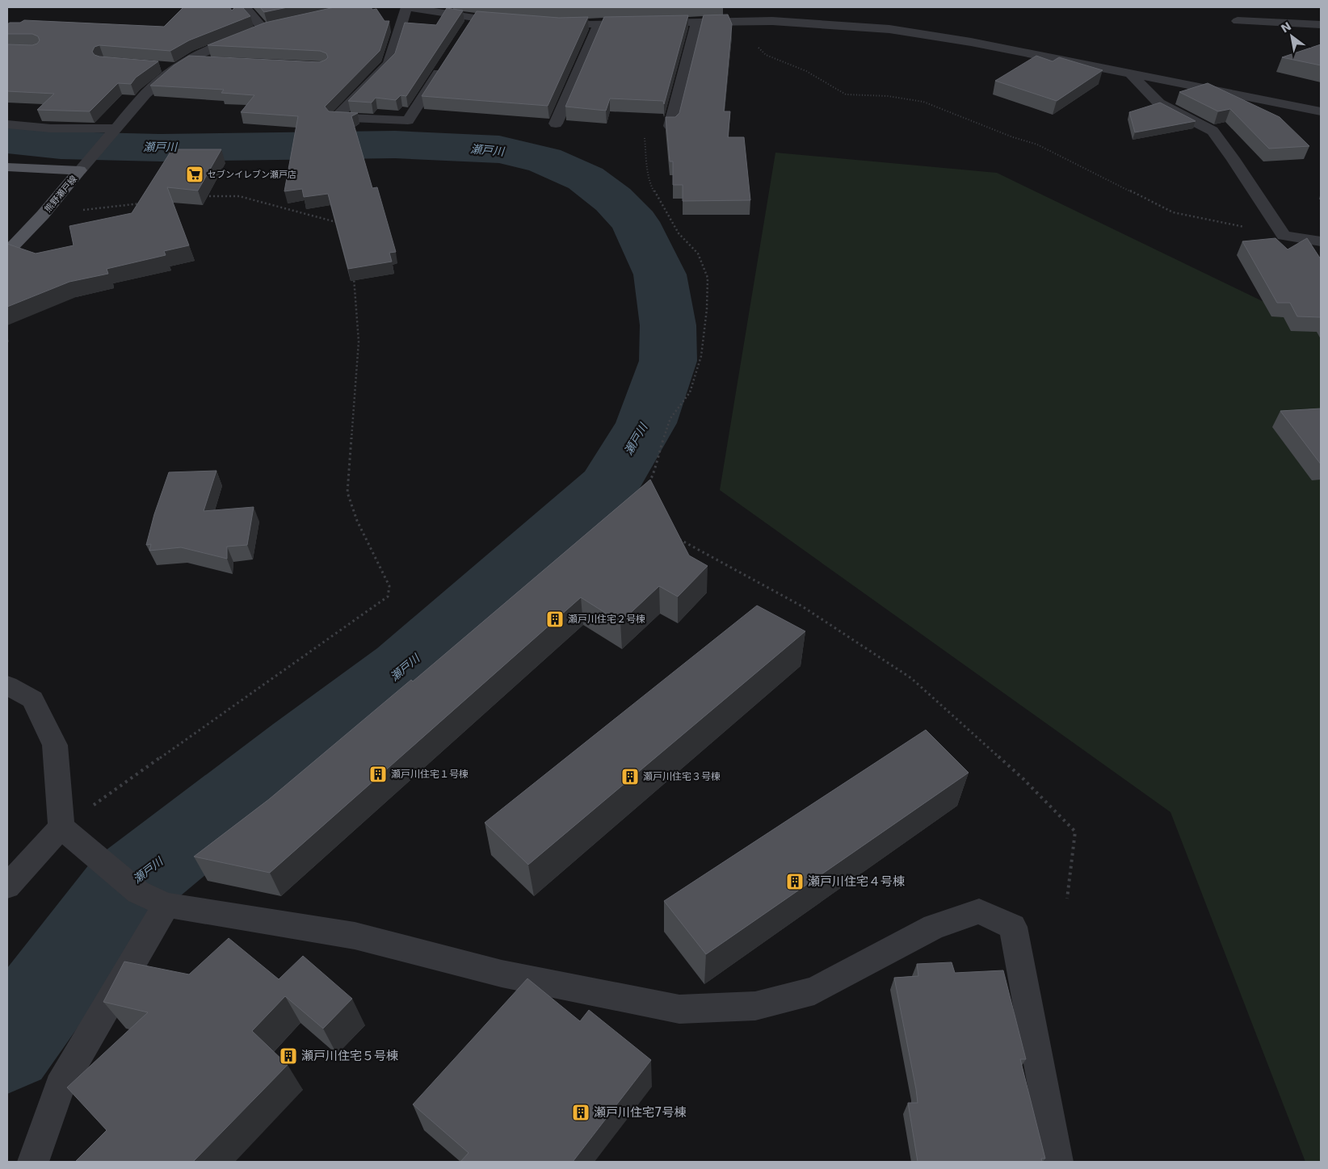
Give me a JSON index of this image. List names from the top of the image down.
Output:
{
  "streets": {
    "main road": ["熊野瀬戸線"]
  },
  "water": ["瀬戸川"],
  "places": {
    "supermarket": ["セブンイレブン瀬戸店"],
    "building": [
      "瀬戸川住宅２号棟",
      "瀬戸川住宅１号棟",
      "瀬戸川住宅３号棟",
      "瀬戸川住宅４号棟",
      "瀬戸川住宅５号棟",
      "瀬戸川住宅7号棟"
    ]
  },
  "north": "top left"
}
